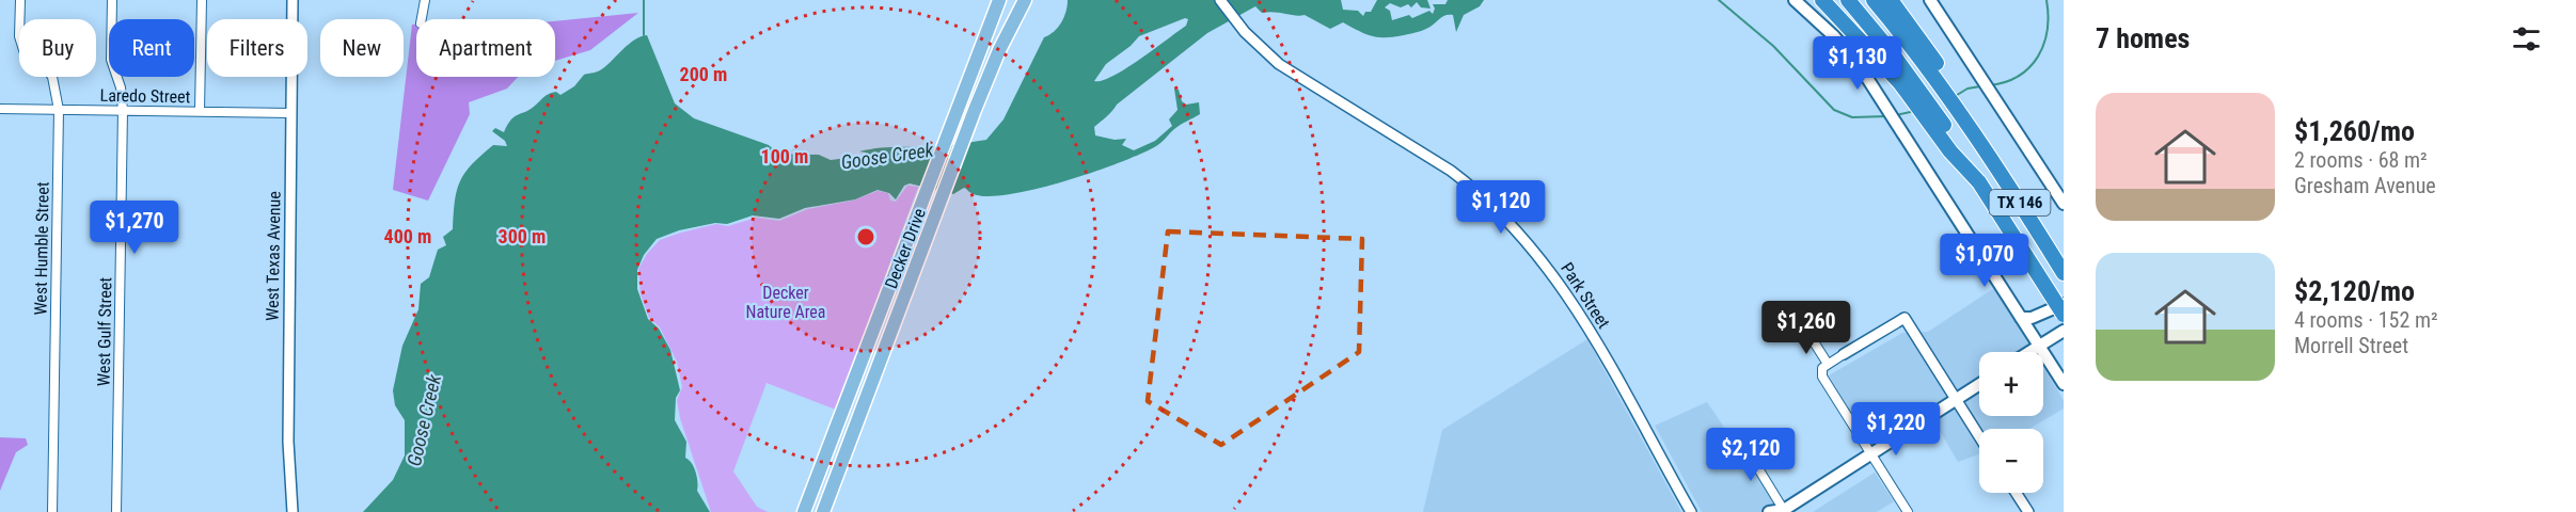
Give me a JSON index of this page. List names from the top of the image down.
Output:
{
  "streets": {
    "highway": ["TX 146"],
    "main road": ["Decker Drive"],
    "street": [
      "Laredo Street",
      "West Humble Street",
      "West Texas Avenue",
      "Park Street",
      "West Gulf Street"
    ]
  },
  "crossings": [
    ["Laredo Street", "West Humble Street"],
    ["Laredo Street", "West Texas Avenue"],
    ["Laredo Street", "West Gulf Street"]
  ],
  "water": ["Goose Creek"],
  "parks": ["Decker Nature Area"],
  "page": {
    "heading": "7 homes",
    "chip": [
      "Buy",
      "Rent",
      "Filters",
      "New",
      "Apartment"
    ],
    "price": [
      "$1,130",
      "$1,120",
      "$1,270",
      "$1,070",
      "$1,260",
      "$1,220",
      "$2,120"
    ],
    "list": [
      {
        "name": "$1,260/mo",
        "note": "2 rooms · 68 m² · Gresham Avenue"
      },
      {
        "name": "$2,120/mo",
        "note": "4 rooms · 152 m² · Morrell Street"
      }
    ],
    "map_buttons": ["+", "−"]
  },
  "rings": [
    "200 m",
    "100 m",
    "400 m",
    "300 m"
  ]
}
